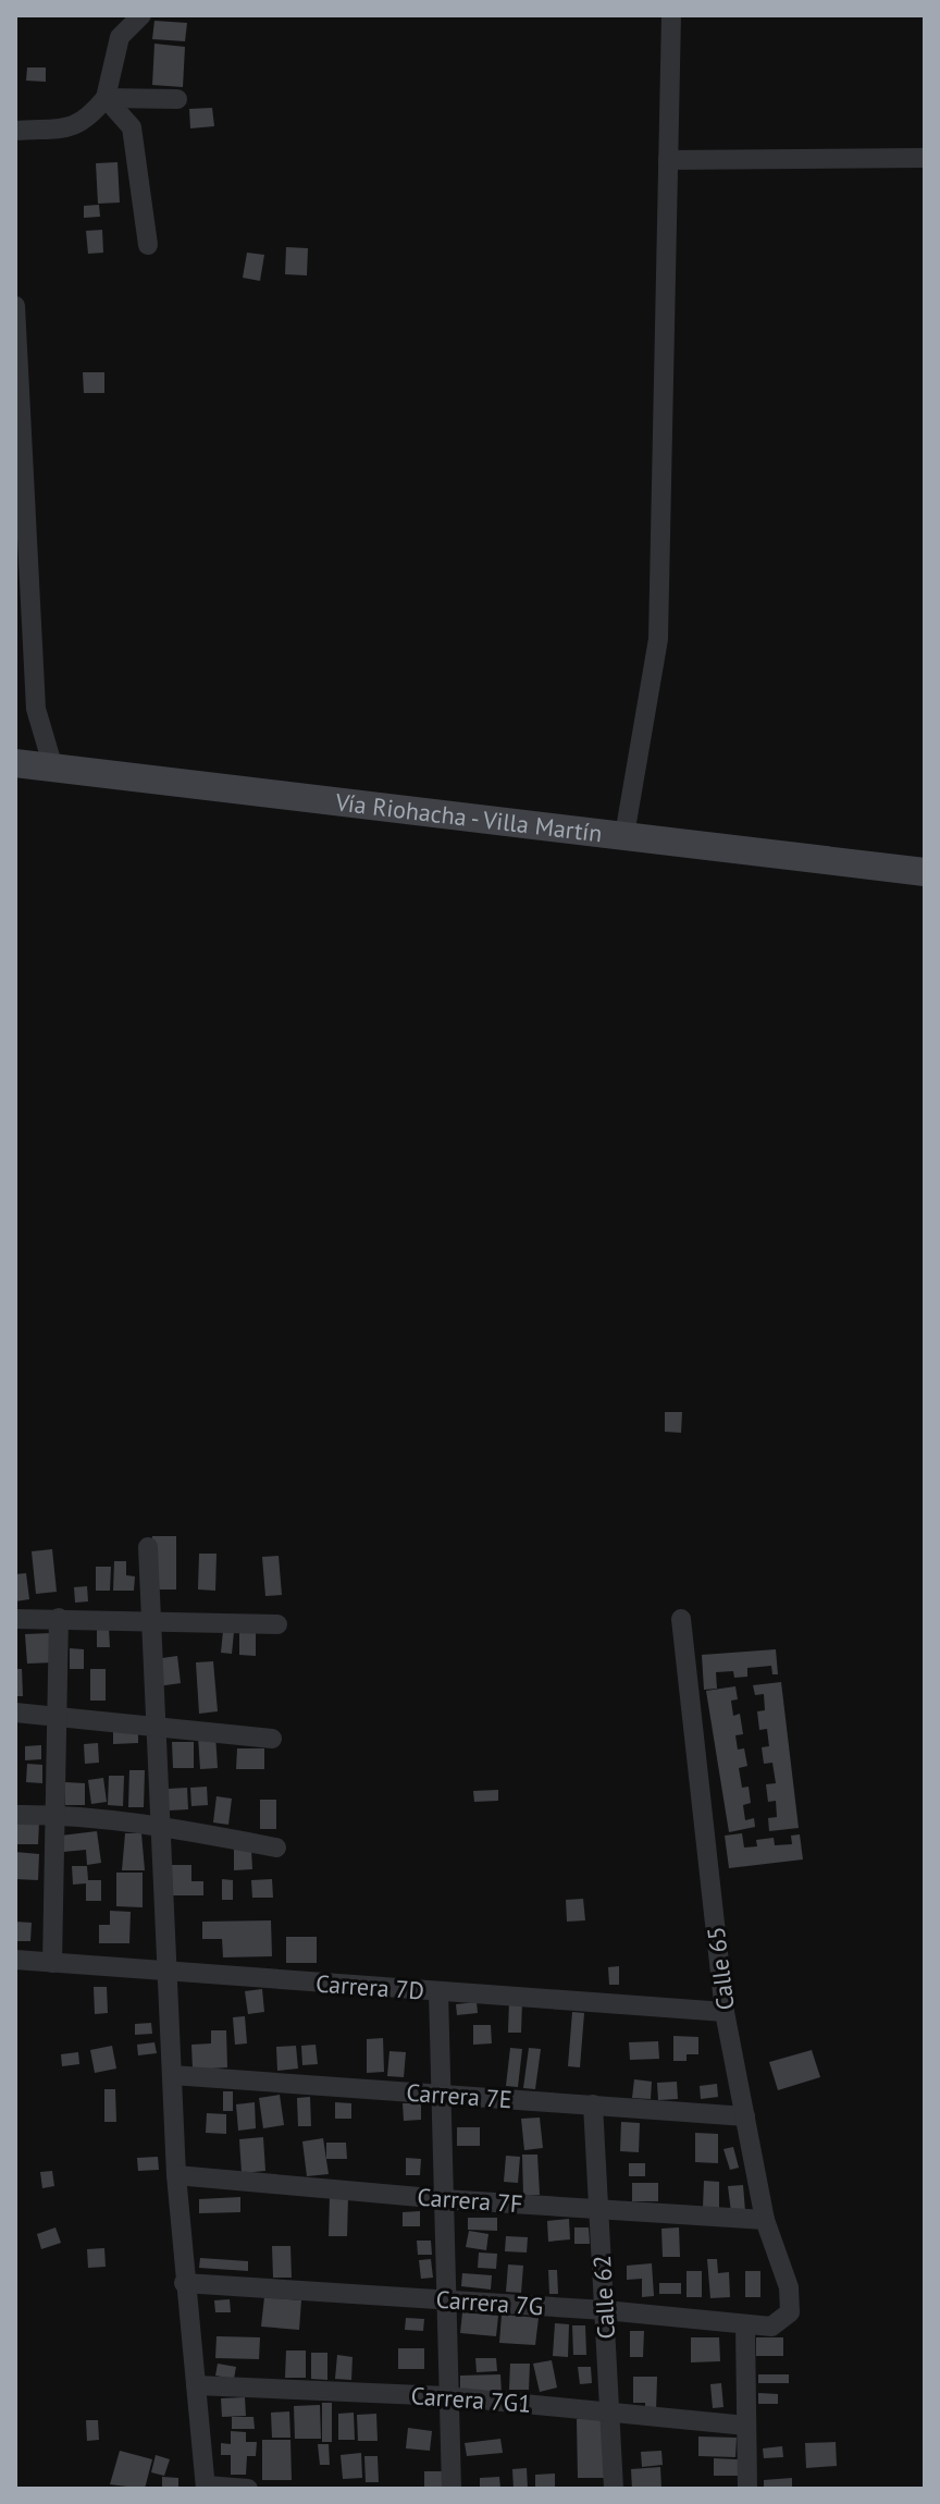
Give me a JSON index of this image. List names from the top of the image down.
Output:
{
  "streets": {
    "main road": ["Vía Riohacha - Villa Martín"],
    "street": [
      "Calle 65",
      "Carrera 7D",
      "Carrera 7E",
      "Carrera 7F",
      "Calle 62",
      "Carrera 7G",
      "Carrera 7G1"
    ]
  },
  "crossings": [
    ["Calle 65", "Carrera 7D"],
    ["Calle 65", "Carrera 7E"],
    ["Calle 65", "Carrera 7F"],
    ["Calle 65", "Carrera 7G"],
    ["Carrera 7E", "Calle 62"],
    ["Carrera 7F", "Calle 62"],
    ["Calle 62", "Carrera 7G"],
    ["Calle 62", "Carrera 7G1"]
  ]
}
